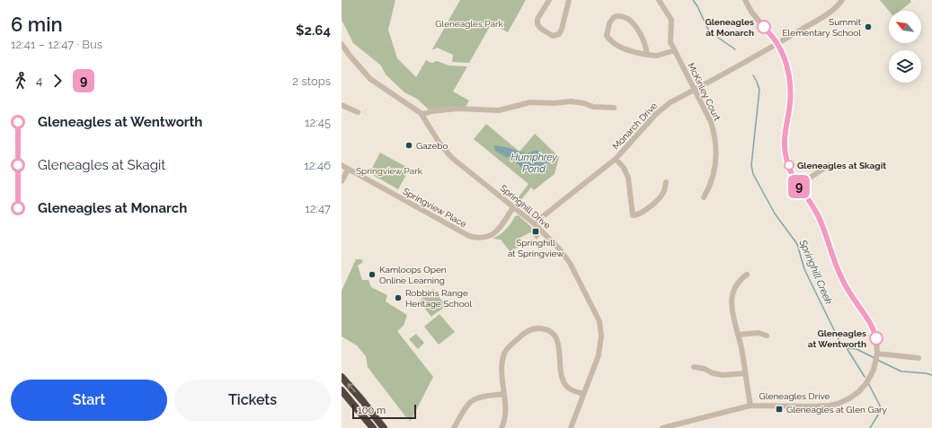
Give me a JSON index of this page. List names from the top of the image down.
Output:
{
  "streets": {
    "street": [
      "McKinley Court",
      "Monarch Drive",
      "Springhill Drive",
      "Springview Place",
      "Gleneagles Drive"
    ]
  },
  "crossings": [
    ["McKinley Court", "Monarch Drive"],
    ["Monarch Drive", "Springhill Drive"],
    ["Monarch Drive", "Gleneagles Drive"],
    ["Springhill Drive", "Springview Place"]
  ],
  "water": ["Humphrey Pond", "Springhill Creek"],
  "parks": ["Gleneagles Park", "Springview Park"],
  "places": {
    "other": [
      "Gleneagles at Monarch",
      "Summit Elementary School",
      "Gazebo",
      "Gleneagles at Skagit",
      "Kamloops Open Online Learning",
      "Robbins Range Heritage School",
      "Gleneagles at Wentworth"
    ],
    "transit": ["Springhill at Springview", "Gleneagles at Glen Gary"]
  },
  "lines": ["bus line 9"],
  "scale_bar": "100 m",
  "north": "top left",
  "page": {
    "heading": ["6 min", "12:41 – 12:47 · Bus", "$2.64"],
    "on_map": "9",
    "legs": ["4", "9", "2 stops"],
    "list": [
      {
        "name": "Gleneagles at Wentworth",
        "value": "12:45"
      },
      {
        "name": "Gleneagles at Skagit",
        "value": "12:46"
      },
      {
        "name": "Gleneagles at Monarch",
        "value": "12:47"
      }
    ],
    "buttons": ["Start", "Tickets"],
    "scale": "100 m"
  }
}
